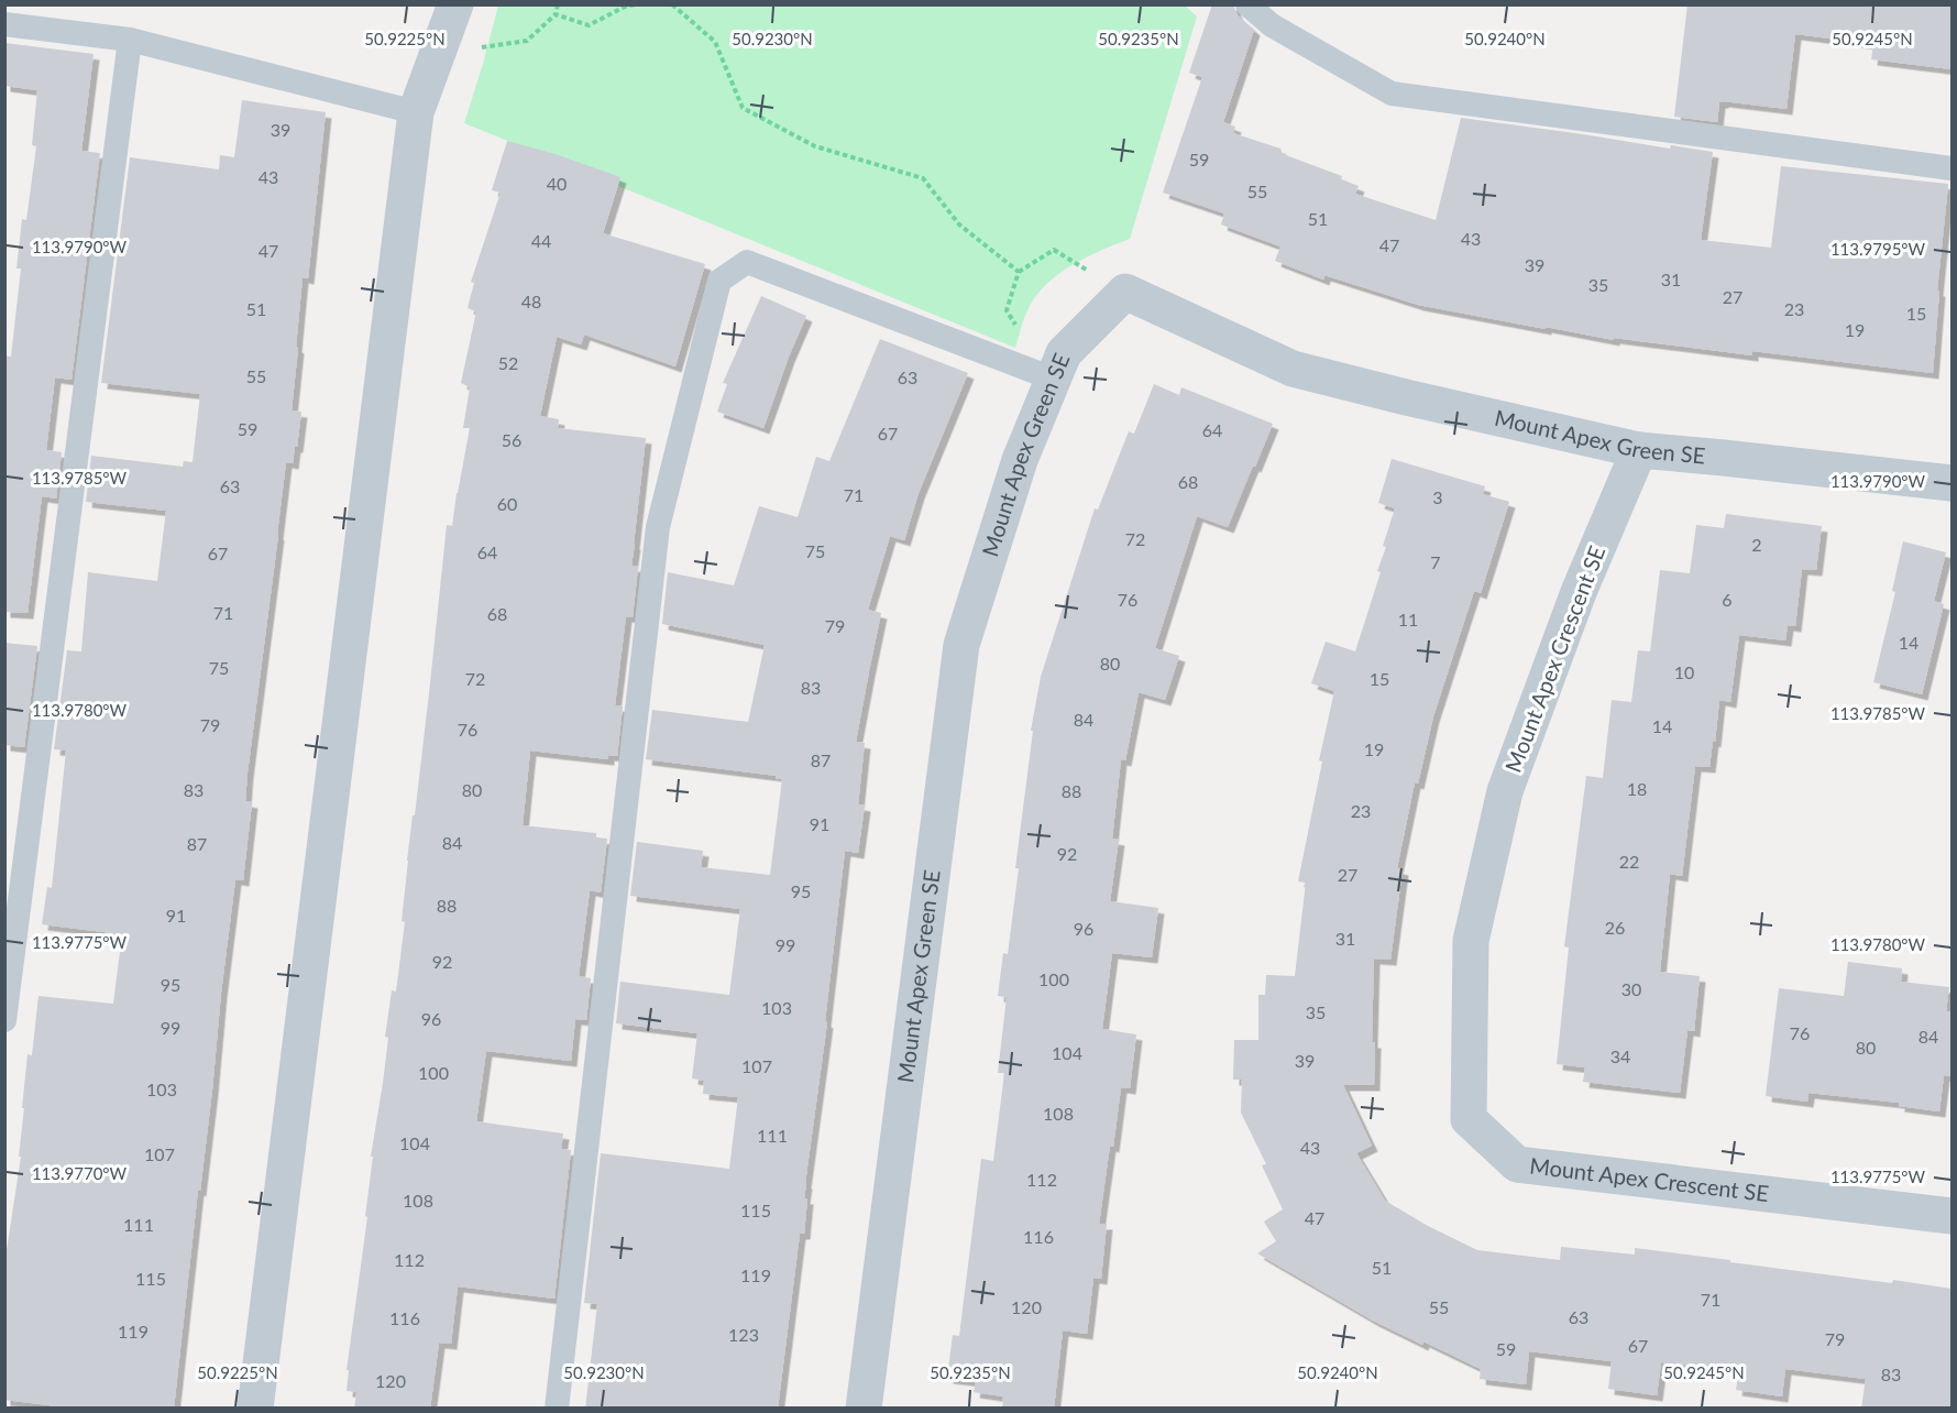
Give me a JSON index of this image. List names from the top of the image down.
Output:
{
  "streets": {
    "street": ["Mount Apex Green SE", "Mount Apex Crescent SE"]
  },
  "crossings": [
    ["Mount Apex Green SE", "Mount Apex Crescent SE"]
  ],
  "house_numbers": [
    "39",
    "59",
    "43",
    "40",
    "55",
    "51",
    "43",
    "44",
    "47",
    "47",
    "39",
    "31",
    "35",
    "27",
    "48",
    "51",
    "23",
    "15",
    "19",
    "52",
    "55",
    "63",
    "59",
    "64",
    "67",
    "56",
    "68",
    "63",
    "71",
    "3",
    "60",
    "72",
    "2",
    "75",
    "64",
    "67",
    "7",
    "76",
    "6",
    "71",
    "68",
    "11",
    "79",
    "14",
    "80",
    "75",
    "10",
    "72",
    "15",
    "83",
    "84",
    "79",
    "14",
    "76",
    "19",
    "87",
    "18",
    "83",
    "80",
    "88",
    "23",
    "91",
    "84",
    "87",
    "92",
    "22",
    "27",
    "95",
    "88",
    "91",
    "26",
    "96",
    "31",
    "99",
    "92",
    "100",
    "95",
    "30",
    "103",
    "35",
    "96",
    "99",
    "76",
    "84",
    "80",
    "104",
    "34",
    "39",
    "107",
    "100",
    "103",
    "108",
    "111",
    "104",
    "43",
    "107",
    "112",
    "108",
    "115",
    "47",
    "111",
    "116",
    "112",
    "51",
    "119",
    "115",
    "71",
    "120",
    "55",
    "63",
    "116",
    "119",
    "123",
    "79",
    "67",
    "59",
    "83",
    "120"
  ],
  "coordinates": [
    "50.9225°N",
    "50.9230°N",
    "50.9235°N",
    "50.9240°N",
    "50.9245°N",
    "113.9790°W",
    "113.9795°W",
    "113.9785°W",
    "113.9780°W",
    "113.9775°W",
    "113.9770°W"
  ]
}
